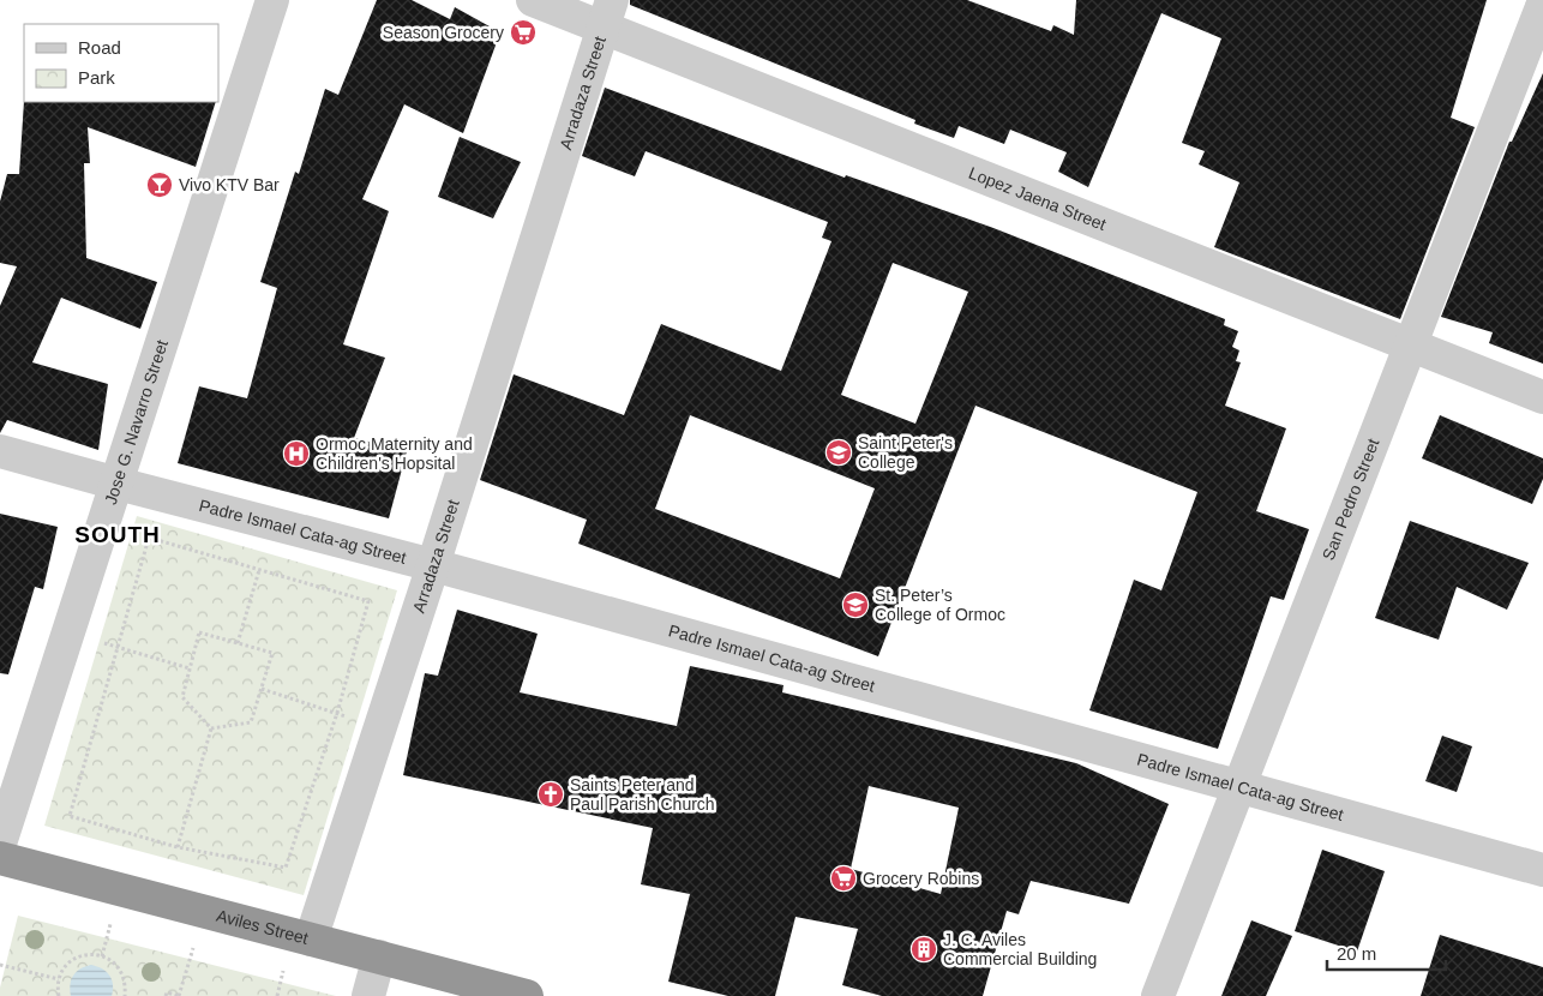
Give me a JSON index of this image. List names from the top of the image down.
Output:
{
  "streets": {
    "highway": ["Aviles Street"],
    "street": [
      "Arradaza Street",
      "Lopez Jaena Street",
      "Jose G. Navarro Street",
      "San Pedro Street",
      "Padre Ismael Cata-ag Street"
    ]
  },
  "crossings": [
    ["Arradaza Street", "Lopez Jaena Street"],
    ["Arradaza Street", "Padre Ismael Cata-ag Street"],
    ["Arradaza Street", "Aviles Street"],
    ["Lopez Jaena Street", "San Pedro Street"],
    ["Jose G. Navarro Street", "Padre Ismael Cata-ag Street"],
    ["San Pedro Street", "Padre Ismael Cata-ag Street"]
  ],
  "districts": ["SOUTH"],
  "places": {
    "supermarket": ["Season Grocery", "Grocery Robins"],
    "bar": ["Vivo KTV Bar"],
    "school or university": ["Saint Peter's College", "St. Peter’s College of Ormoc"],
    "hospital": ["Ormoc Maternity and Children's Hopsital"],
    "church": ["Saints Peter and Paul Parish Church"],
    "building": ["J. C. Aviles Commercial Building"]
  },
  "legend": ["Road", "Park"],
  "scale_bar": "20 m"
}
